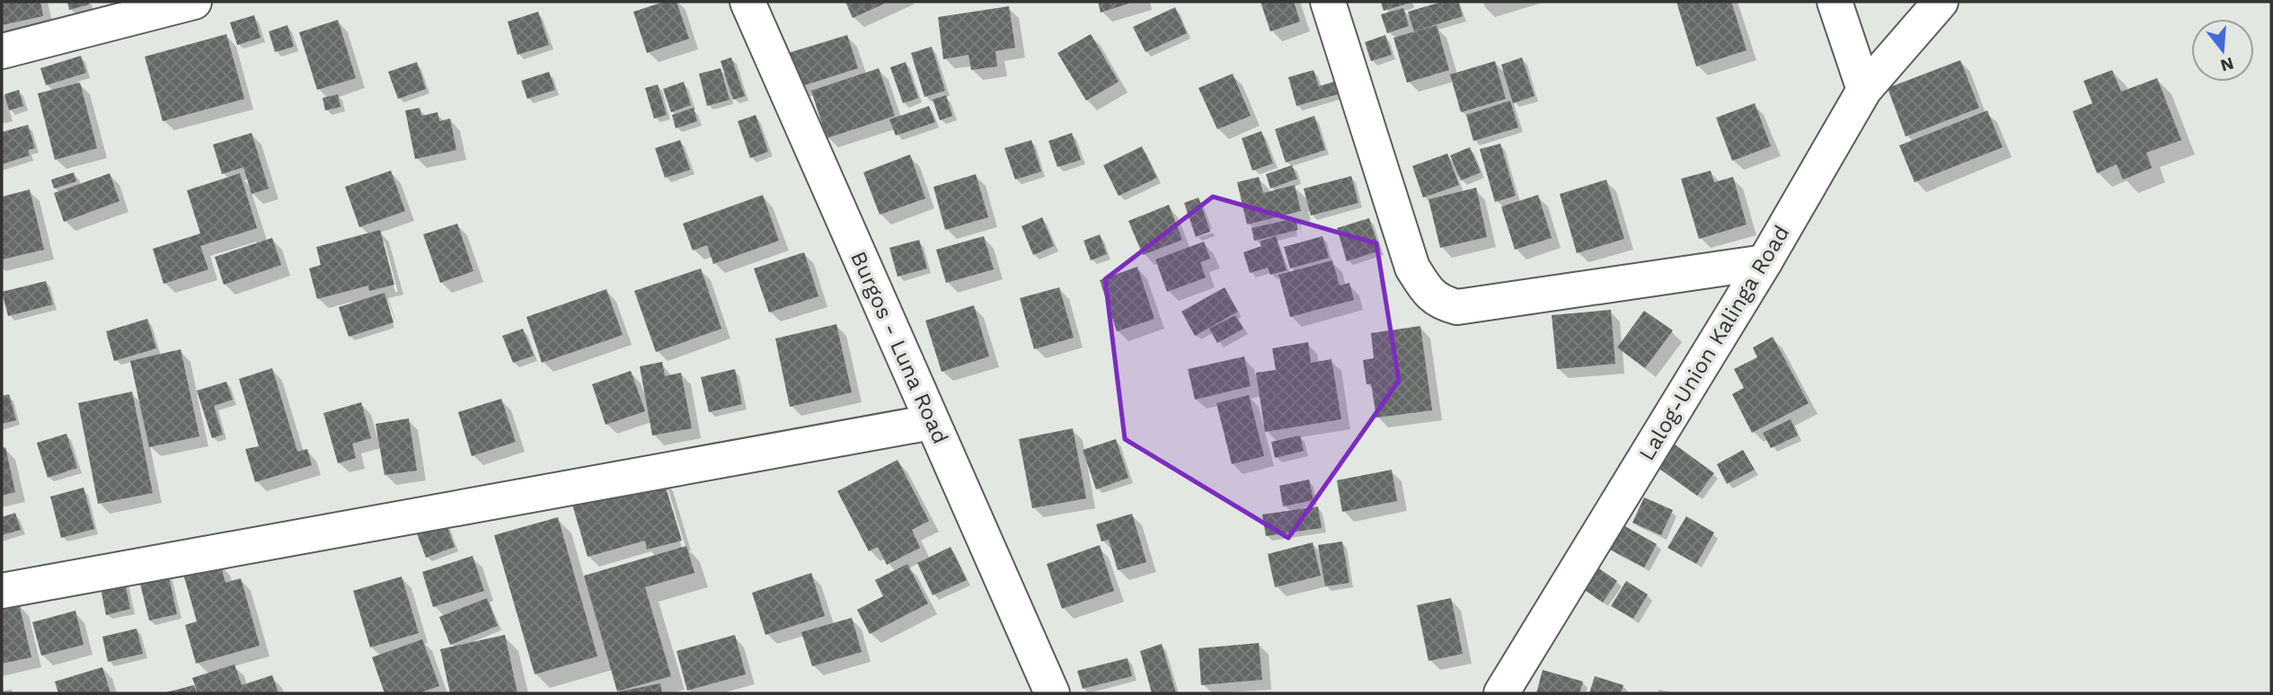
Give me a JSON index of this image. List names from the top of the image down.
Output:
{
  "streets": {
    "street": ["Lalog-Union Kalinga Road", "Burgos - Luna Road"]
  },
  "north": "bottom"
}
